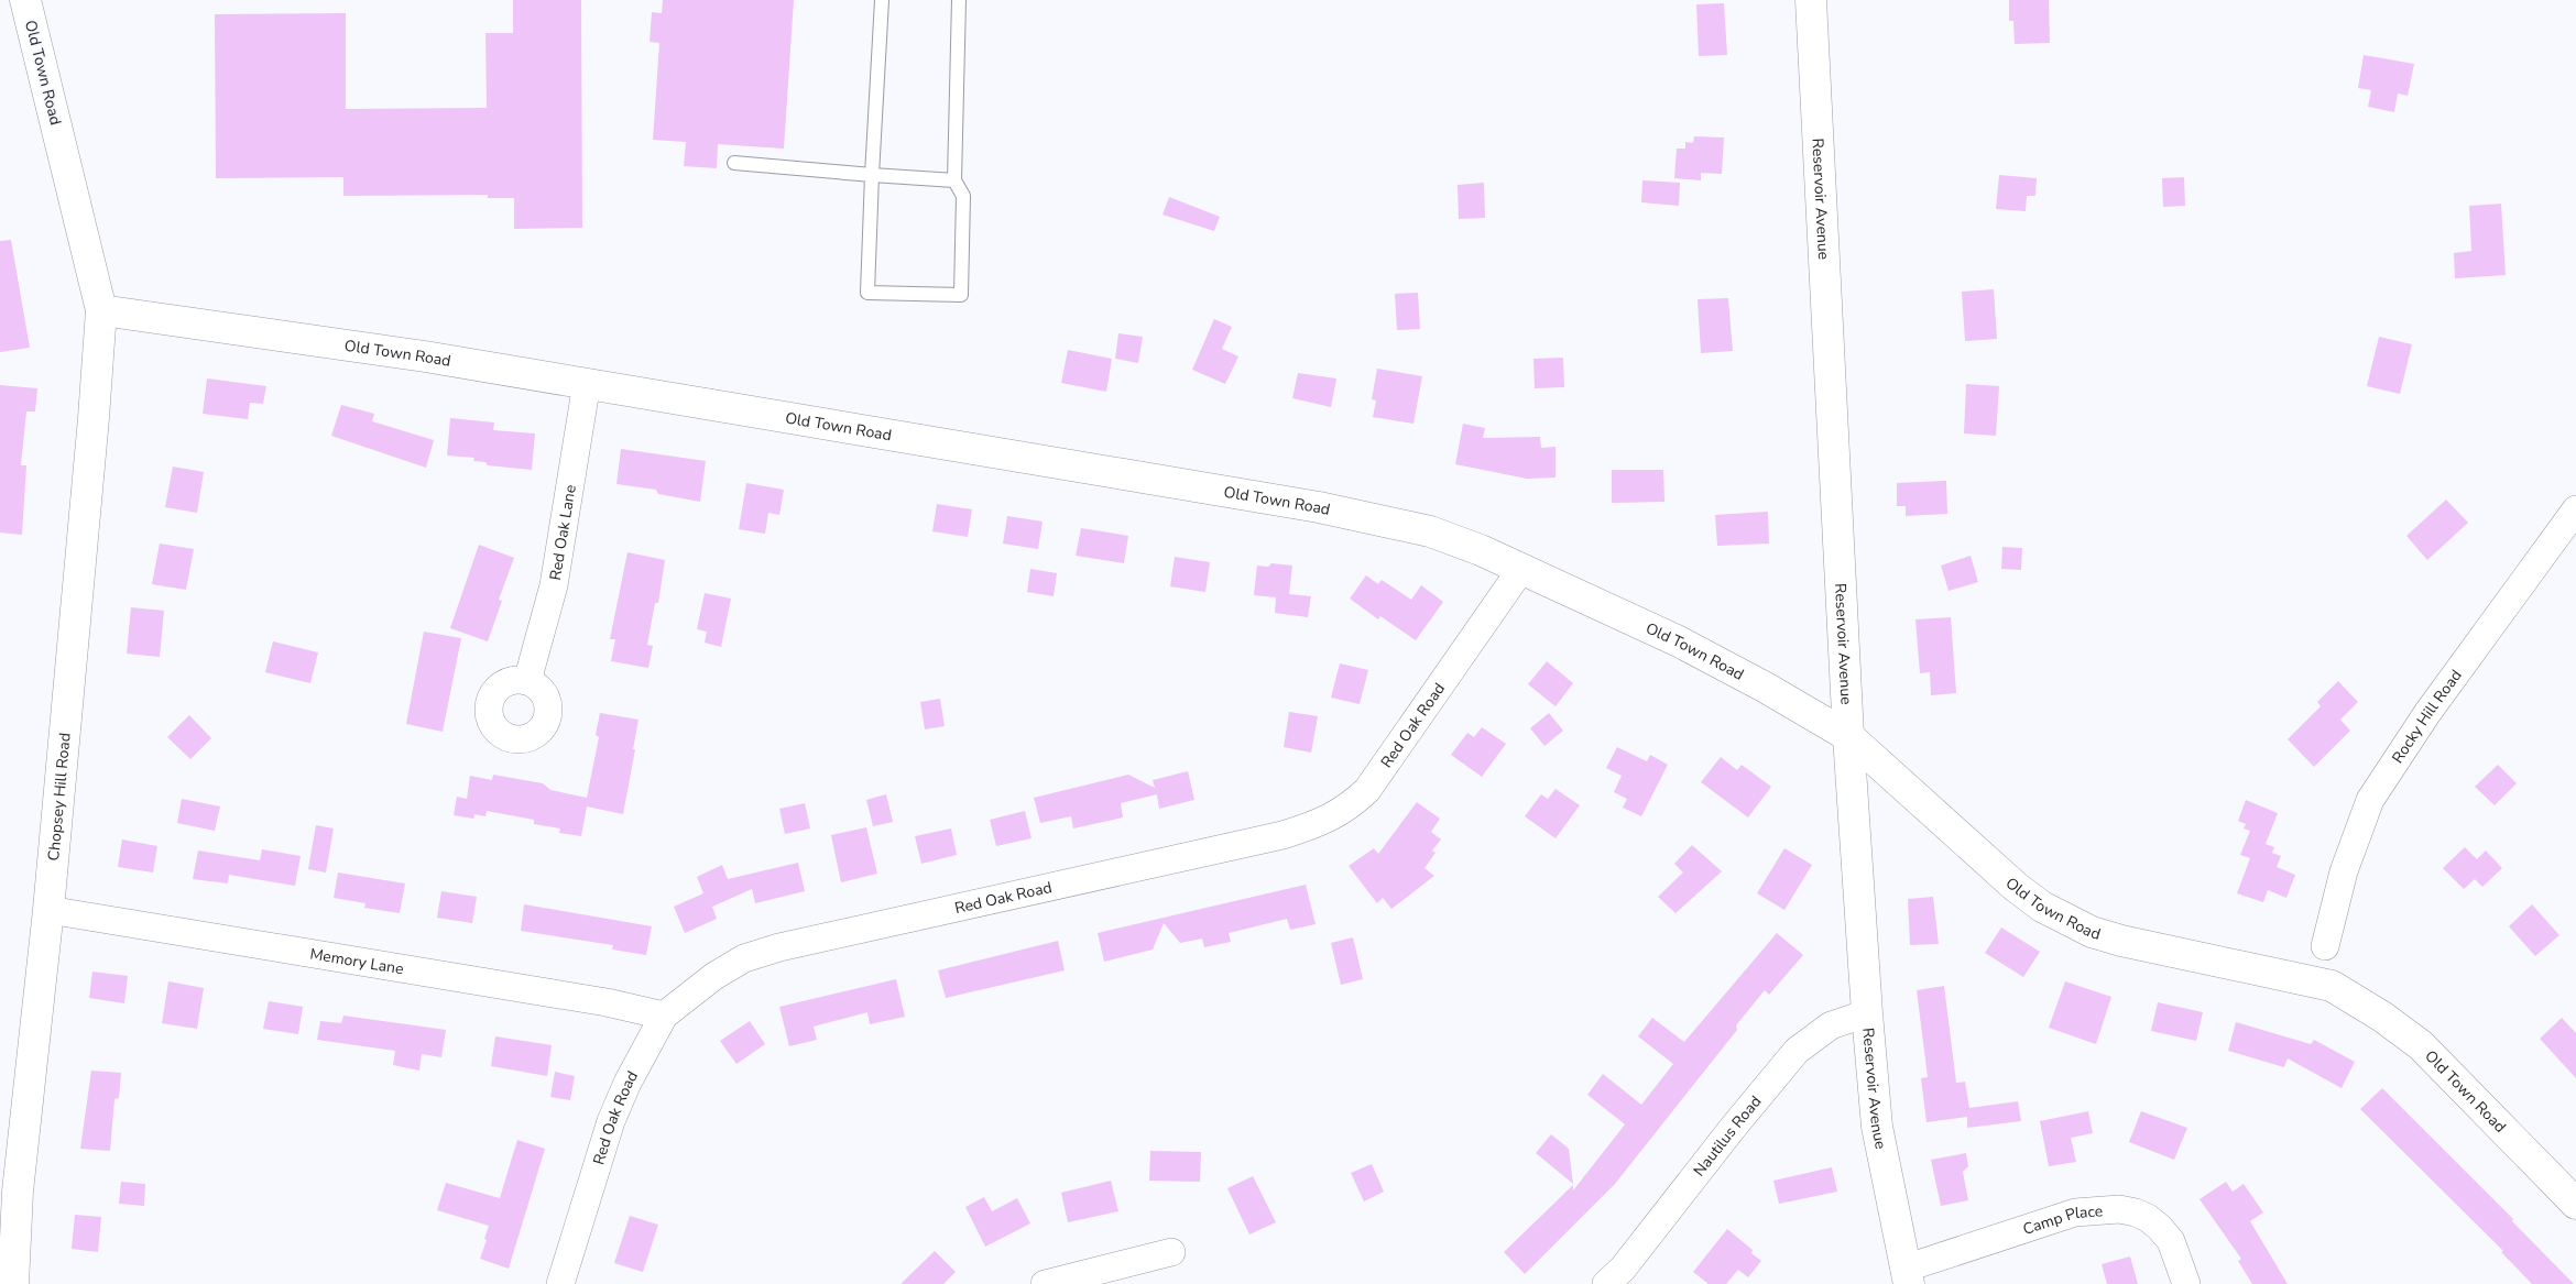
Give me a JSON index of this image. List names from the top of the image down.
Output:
{
  "streets": {
    "main road": ["Old Town Road", "Reservoir Avenue", "Chopsey Hill Road"],
    "street": [
      "Red Oak Lane",
      "Rocky Hill Road",
      "Red Oak Road",
      "Memory Lane",
      "Nautilus Road",
      "Camp Place"
    ]
  },
  "crossings": [
    ["Old Town Road", "Reservoir Avenue"],
    ["Old Town Road", "Red Oak Lane"],
    ["Old Town Road", "Red Oak Road"],
    ["Old Town Road", "Chopsey Hill Road"],
    ["Reservoir Avenue", "Nautilus Road"],
    ["Reservoir Avenue", "Camp Place"],
    ["Red Oak Road", "Memory Lane"],
    ["Chopsey Hill Road", "Memory Lane"]
  ]
}
